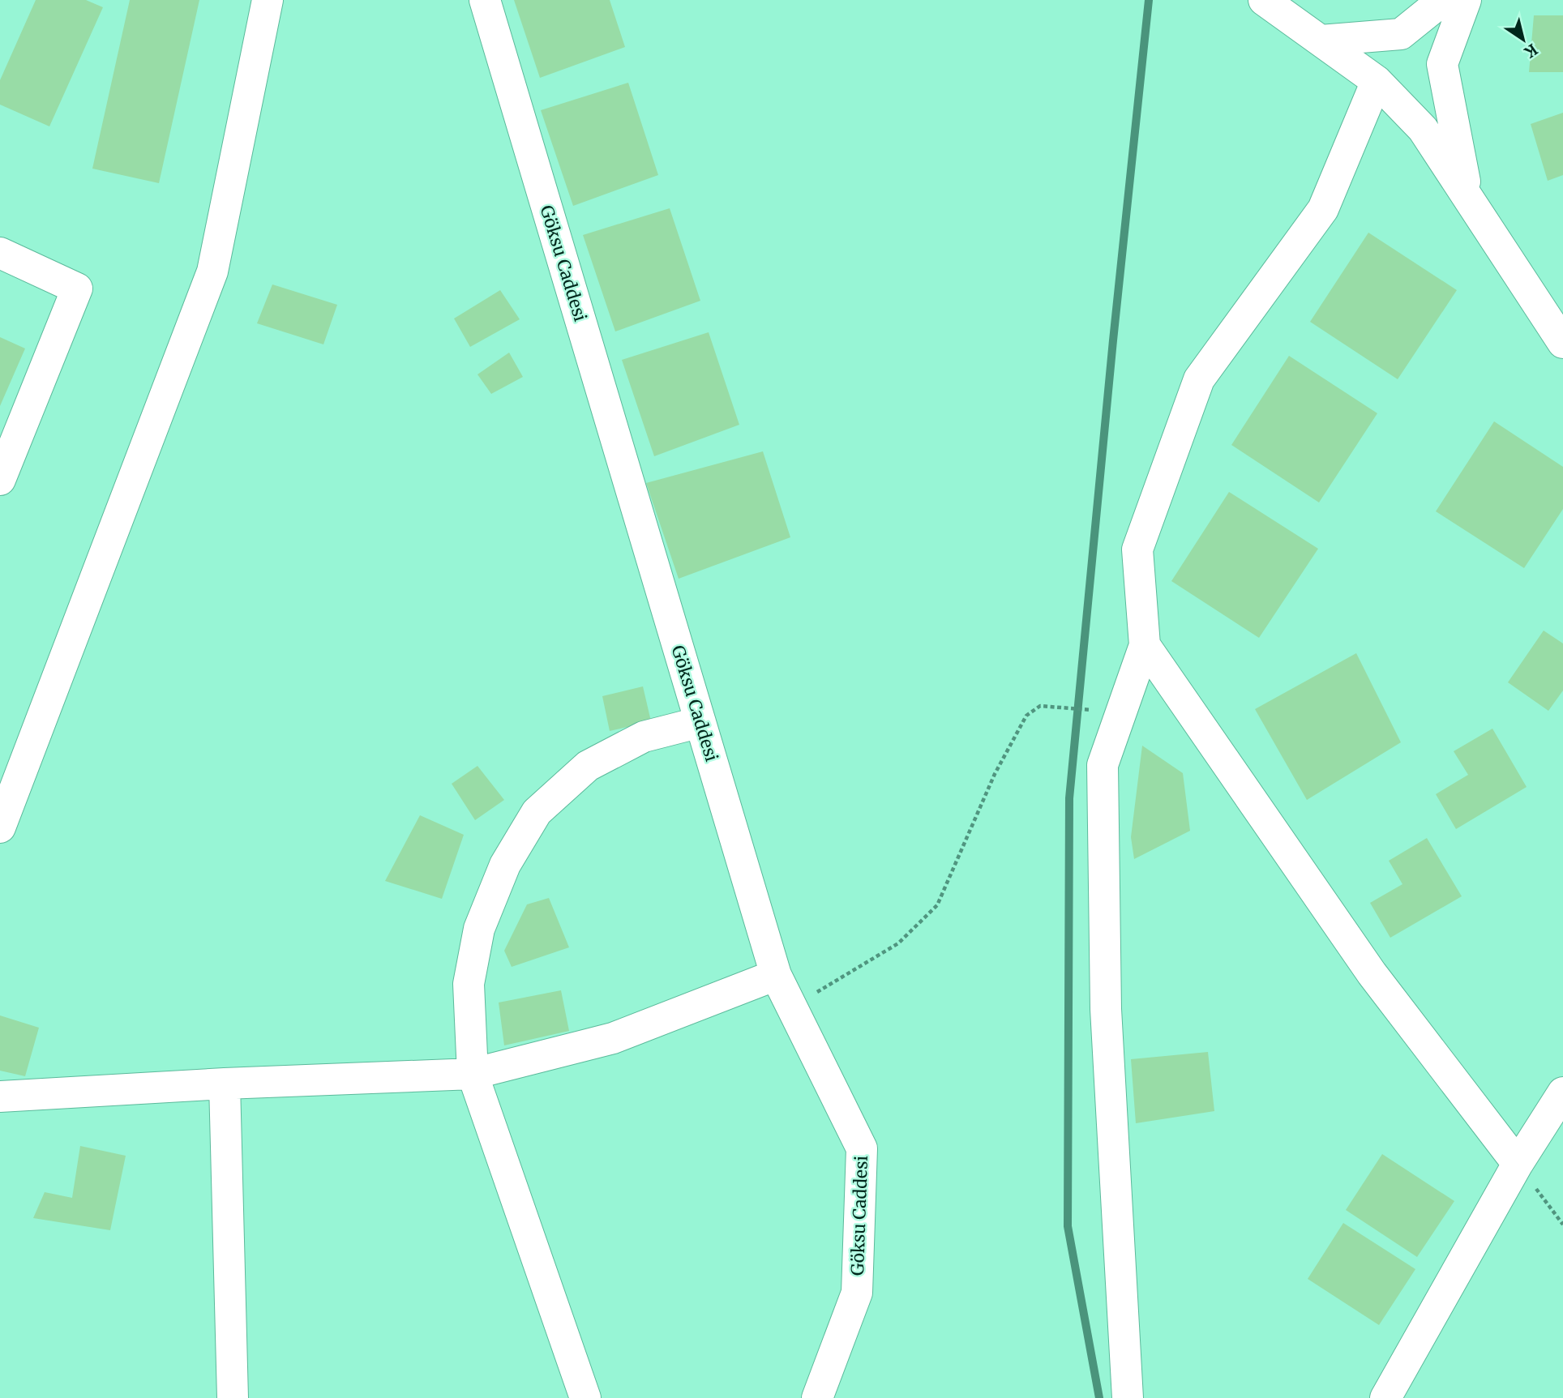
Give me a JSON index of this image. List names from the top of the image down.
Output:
{
  "streets": {
    "street": ["Göksu Caddesi"]
  },
  "north": "bottom right"
}
